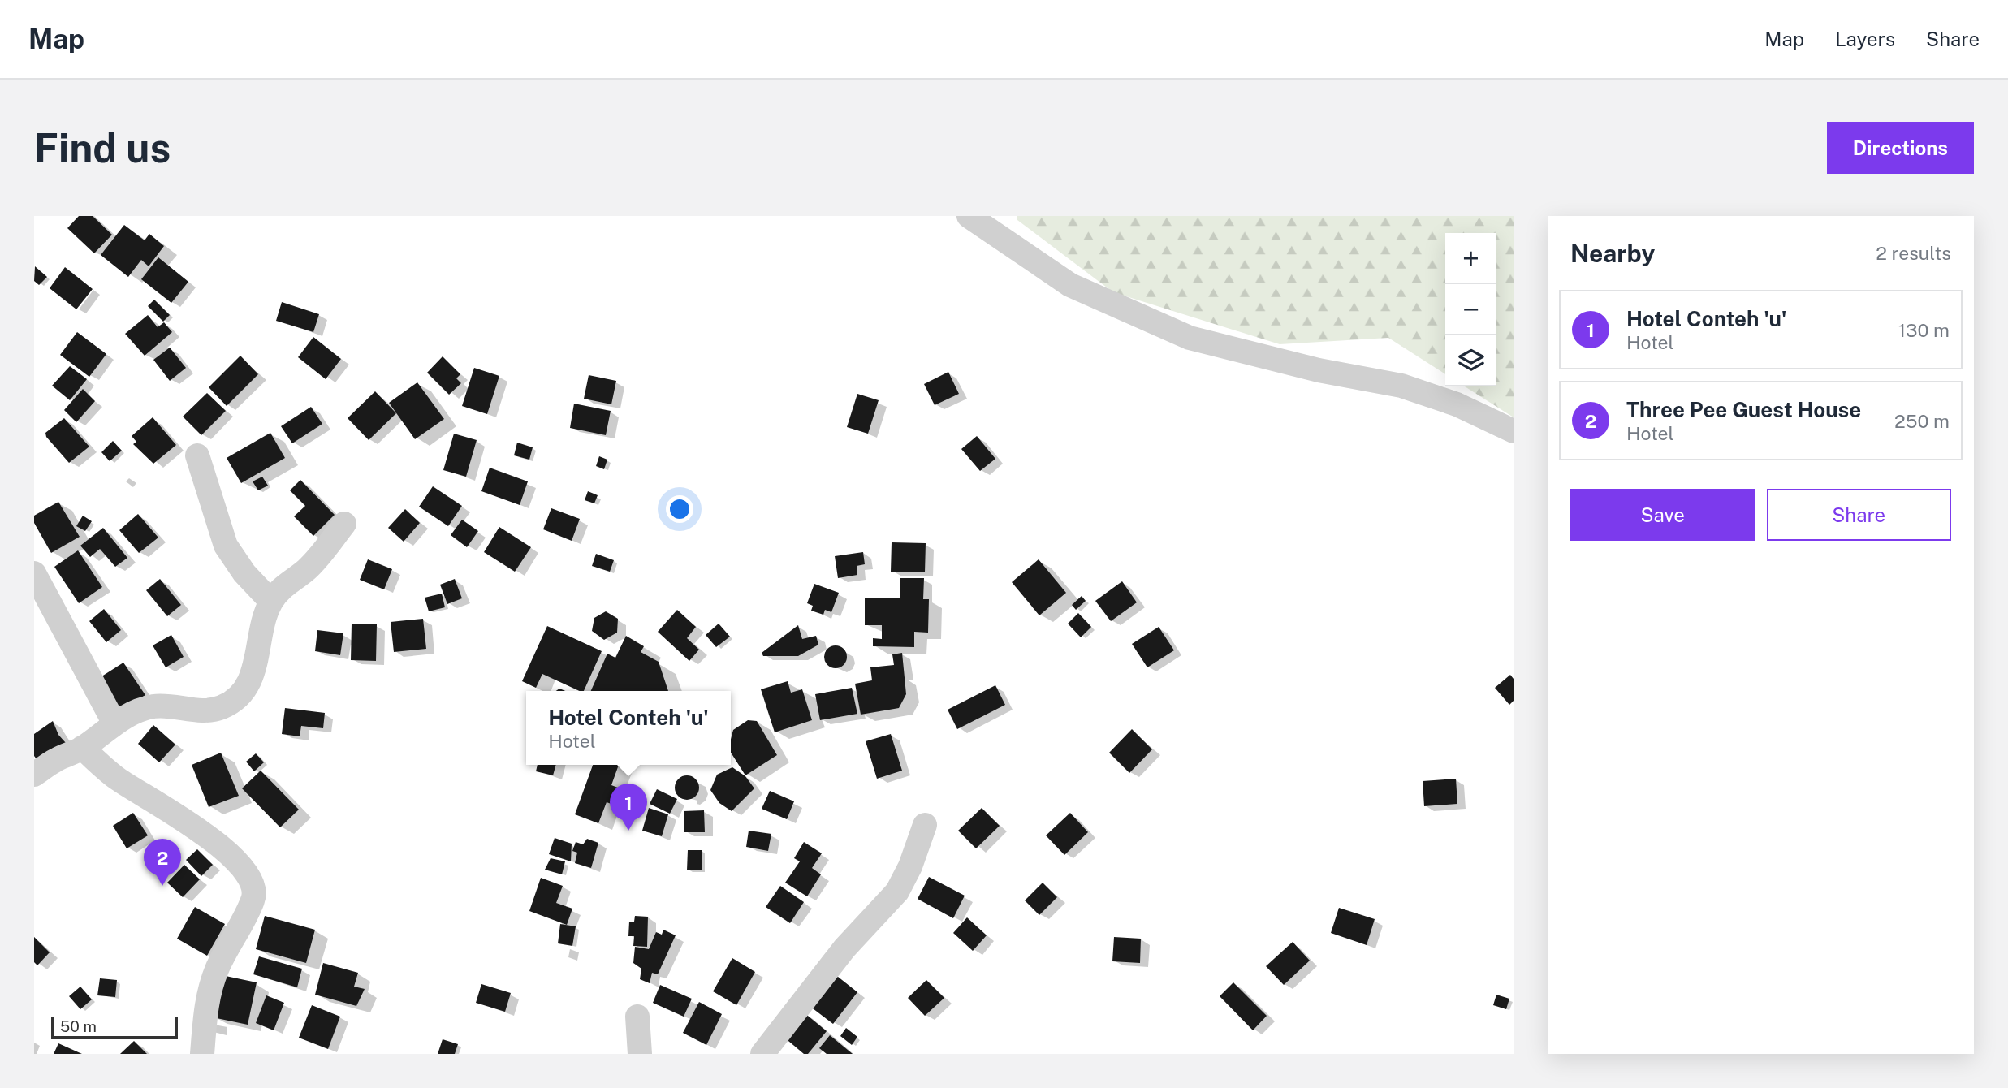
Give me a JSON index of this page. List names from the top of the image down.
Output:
{
  "scale_bar": "50 m",
  "page": {
    "header": "Map",
    "nav": ["Map", "Layers", "Share"],
    "buttons": [
      "Directions",
      ["Save", "Share"]
    ],
    "title": "Find us",
    "heading": ["Nearby", "2 results"],
    "map_buttons": ["+", "−"],
    "list": [
      {
        "mark": "1",
        "name": "Hotel Conteh 'u'",
        "note": "Hotel",
        "value": "130 m"
      },
      {
        "mark": "2",
        "name": "Three Pee Guest House",
        "note": "Hotel",
        "value": "250 m"
      }
    ],
    "popup": ["Hotel Conteh 'u'", "Hotel"],
    "pins": ["1", "2"],
    "scale": "50 m"
  }
}
